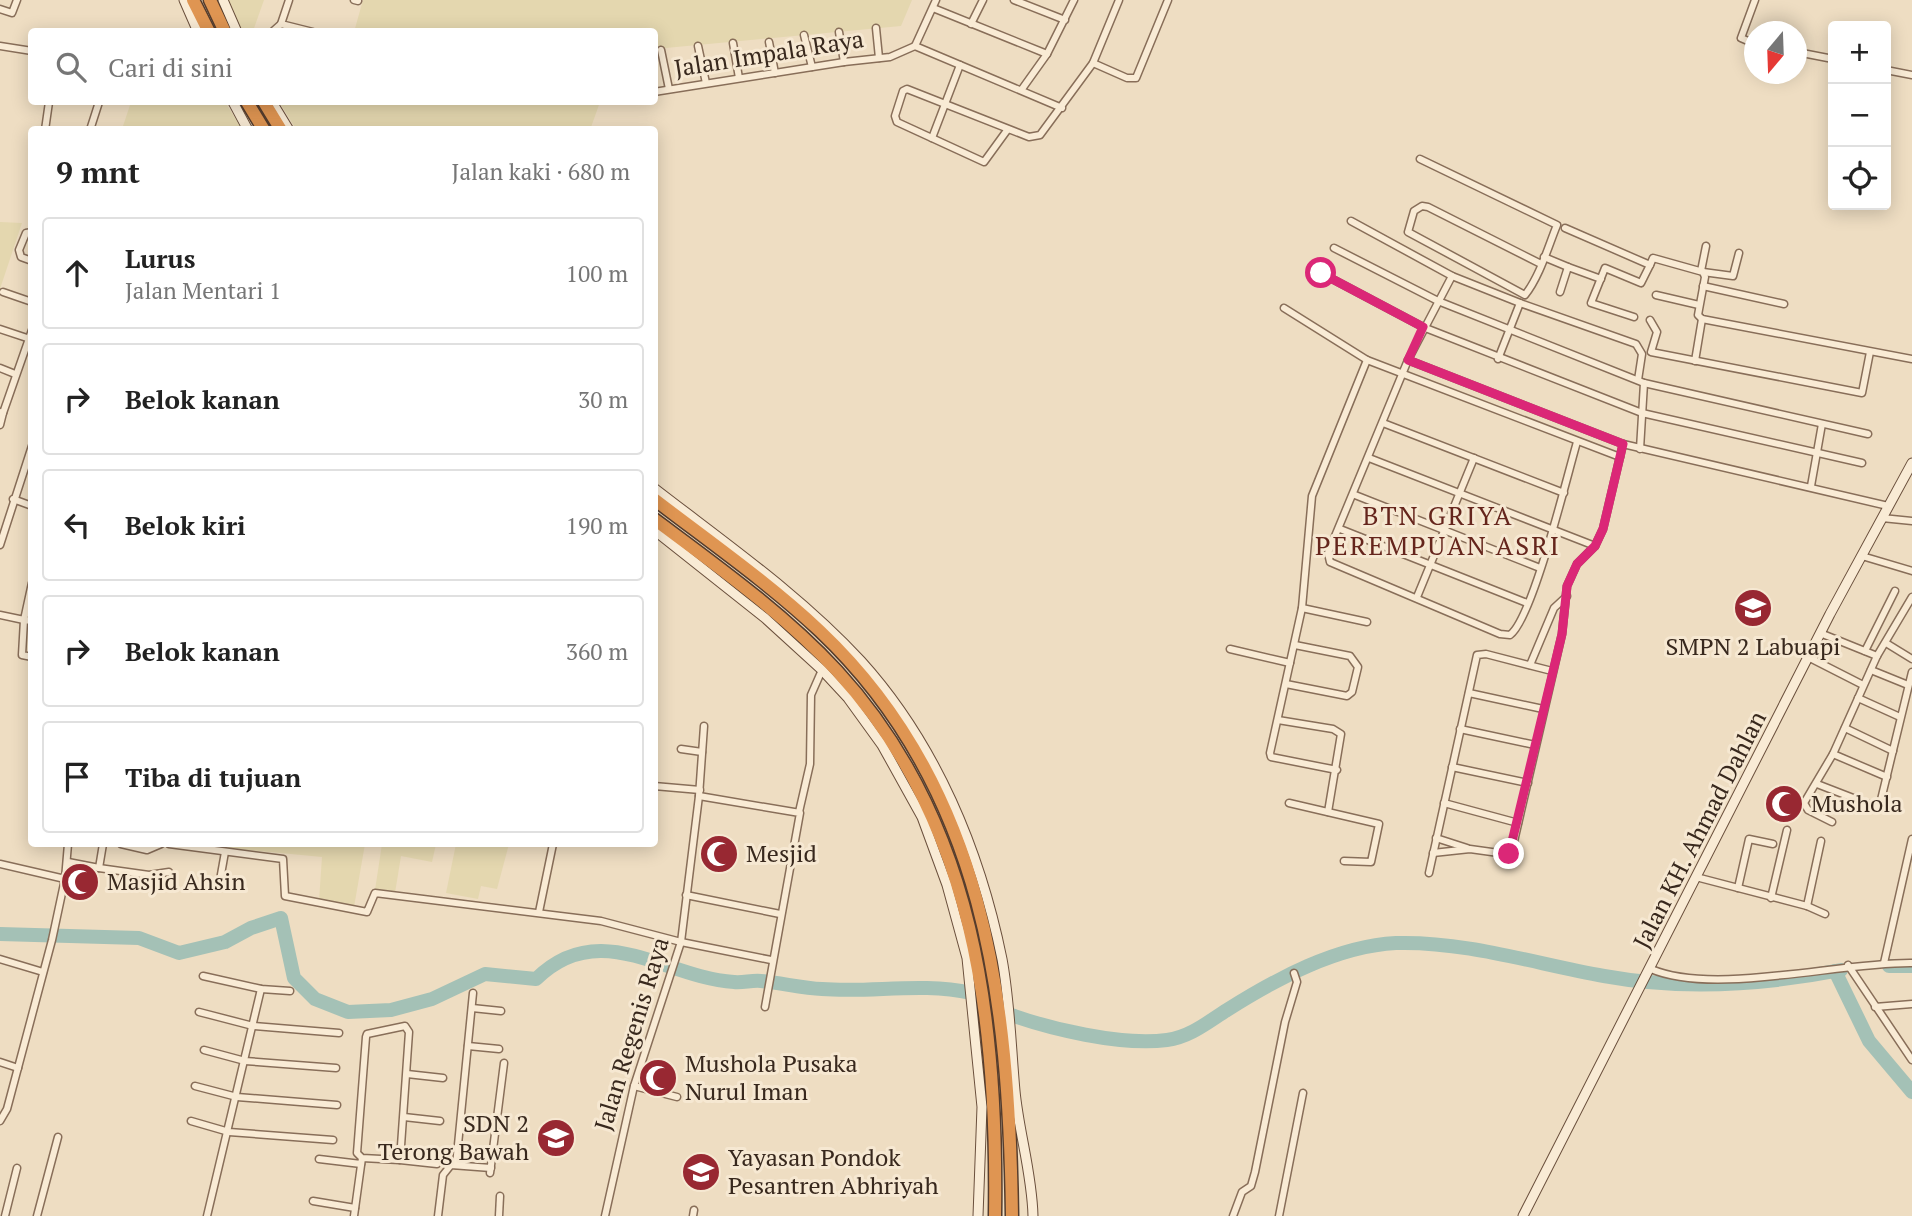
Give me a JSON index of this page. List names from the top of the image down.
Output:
{
  "streets": {
    "street": ["Jalan Impala Raya", "Jalan KH. Ahmad Dahlan", "Jalan Regenis Raya"]
  },
  "districts": ["BTN GRIYA PEREMPUAN ASRI"],
  "places": {
    "school or university": ["SMPN 2 Labuapi", "SDN 2 Terong Bawah", "Yayasan Pondok Pesantren Abhriyah"],
    "mosque": [
      "Mushola",
      "Mesjid",
      "Masjid Ahsin",
      "Mushola Pusaka Nurul Iman"
    ]
  },
  "north": "bottom",
  "page": {
    "map_buttons": ["+", "−"],
    "search": "Cari di sini",
    "heading": ["9 mnt", "Jalan kaki · 680 m"],
    "list": [
      ["Lurus", "Jalan Mentari 1", "100 m"],
      ["Belok kanan", "30 m"],
      ["Belok kiri", "190 m"],
      ["Belok kanan", "360 m"],
      "Tiba di tujuan"
    ]
  }
}
